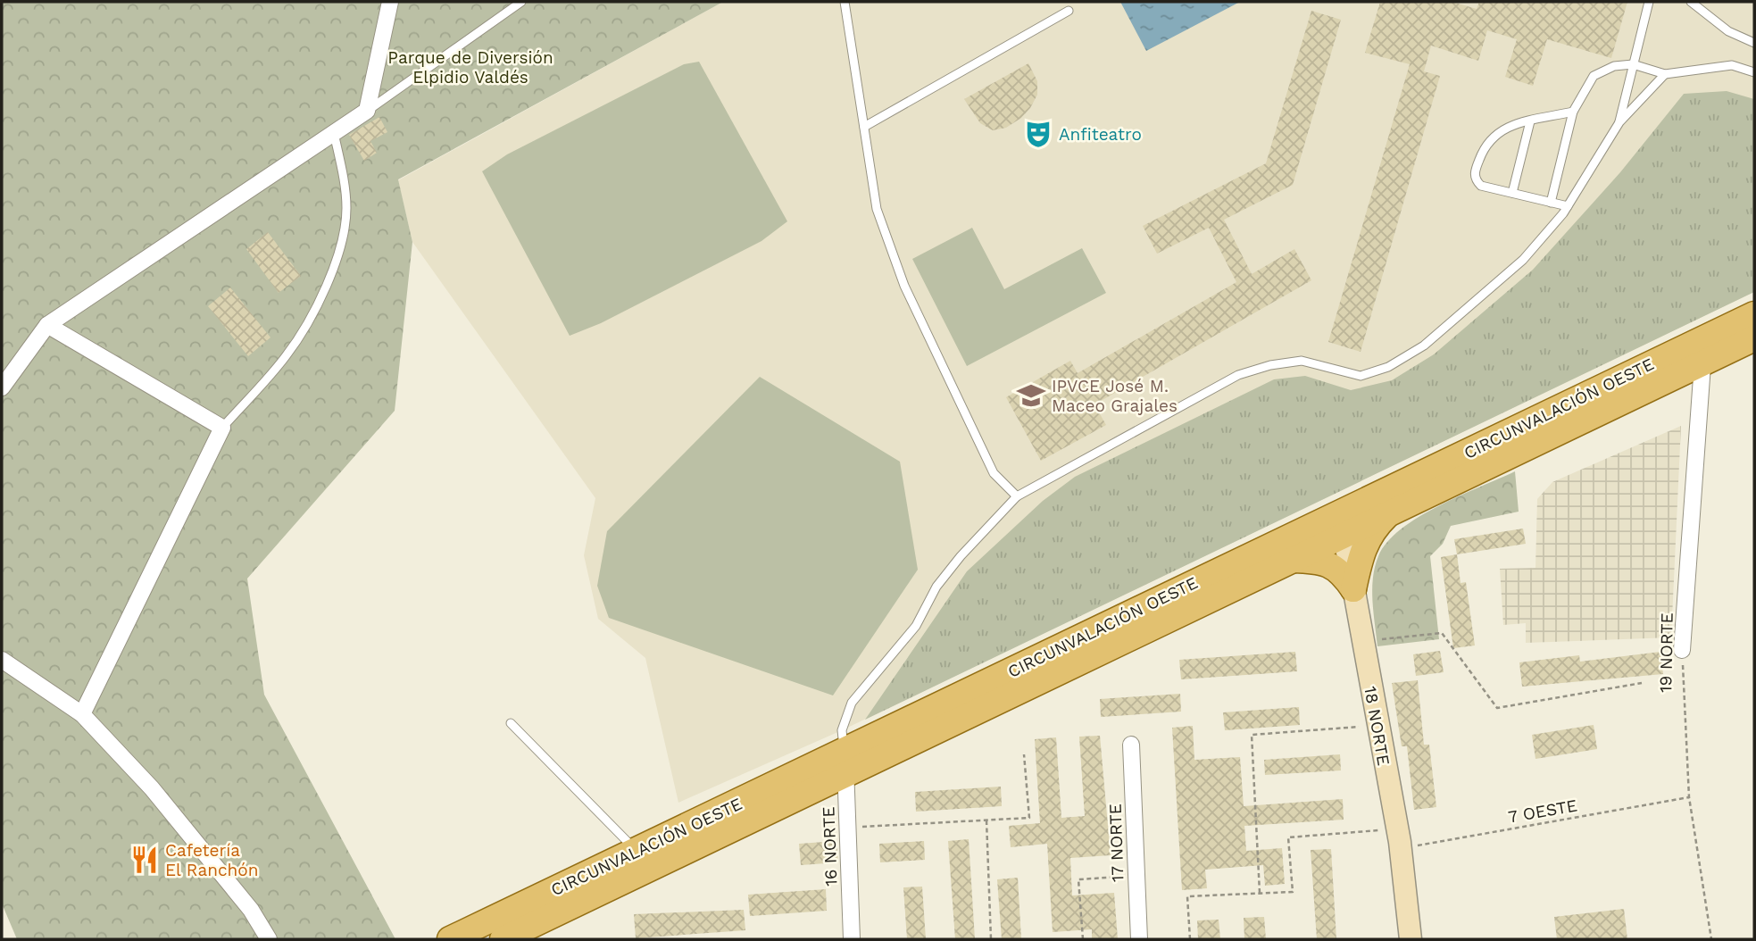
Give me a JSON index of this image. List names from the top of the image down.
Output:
{
  "streets": {
    "main road": ["CIRCUNVALACIÓN OESTE", "18 NORTE"],
    "street": ["19 NORTE", "17 NORTE", "16 NORTE"],
    "path": ["7 OESTE"]
  },
  "crossings": [
    ["CIRCUNVALACIÓN OESTE", "19 NORTE"],
    ["CIRCUNVALACIÓN OESTE", "18 NORTE"],
    ["CIRCUNVALACIÓN OESTE", "16 NORTE"],
    ["19 NORTE", "7 OESTE"],
    ["18 NORTE", "7 OESTE"]
  ],
  "parks": ["Parque de Diversión Elpidio Valdés"],
  "places": {
    "theatre": ["Anfiteatro"],
    "school or university": ["IPVCE José M. Maceo Grajales"],
    "restaurant": ["Cafetería El Ranchón"]
  }
}
